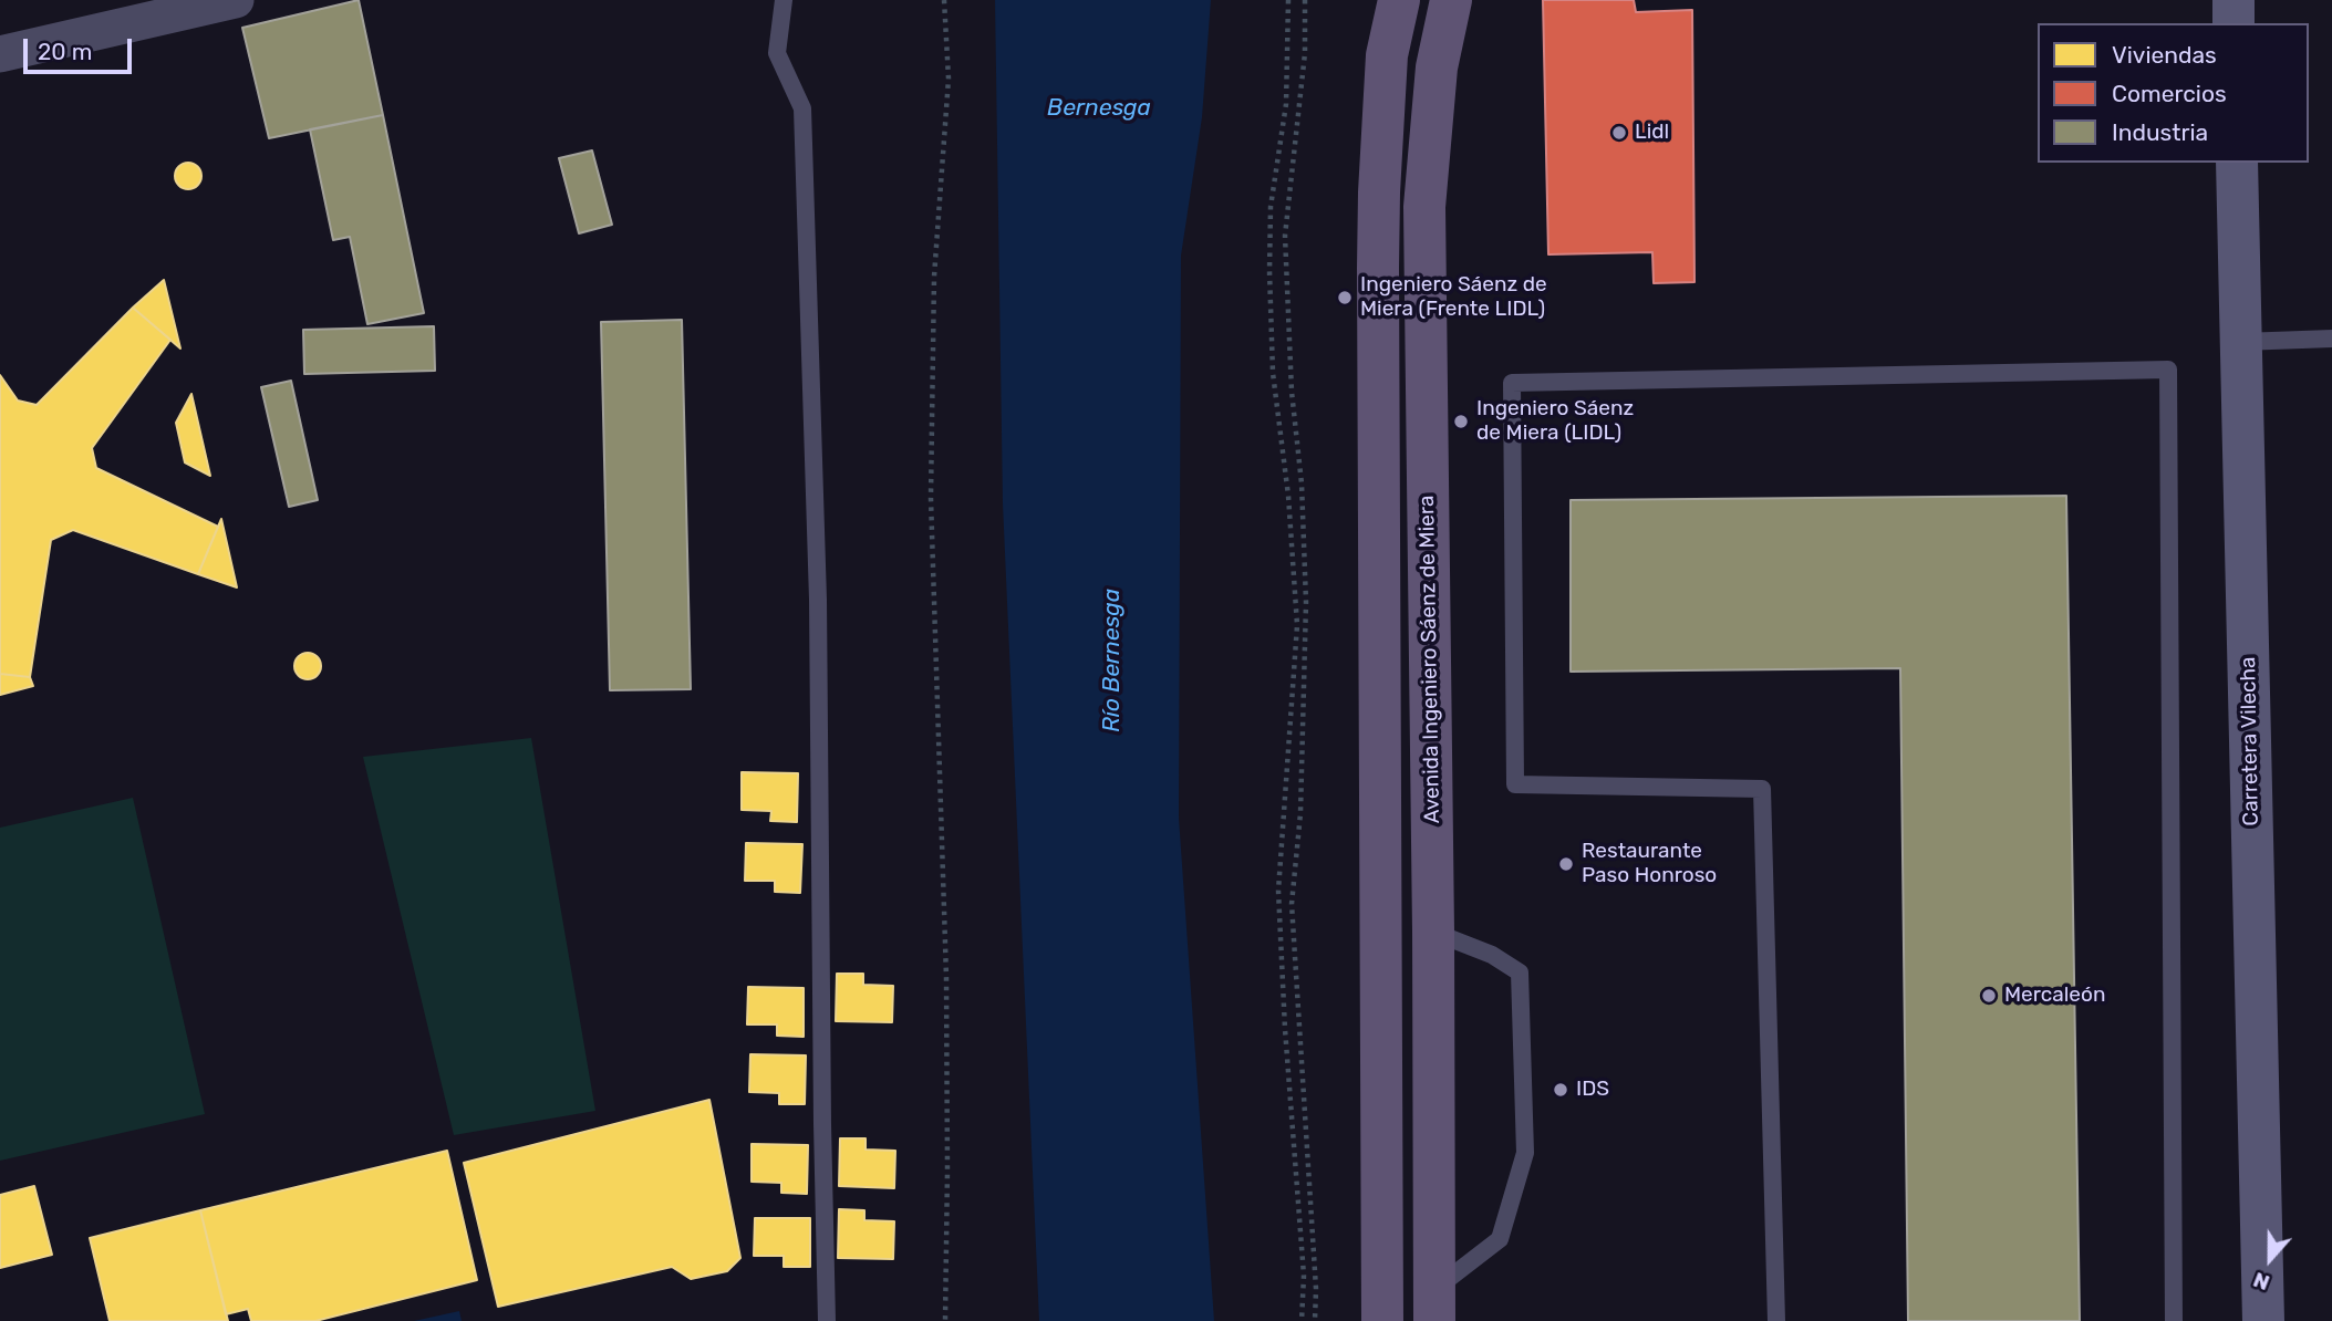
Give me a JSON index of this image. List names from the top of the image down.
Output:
{
  "streets": {
    "main road": ["Avenida Ingeniero Sáenz de Miera"],
    "street": ["Carretera Vilecha"]
  },
  "water": ["Bernesga", "Río Bernesga"],
  "places": [
    "Lidl",
    "Ingeniero Sáenz de Miera (Frente LIDL)",
    "Ingeniero Sáenz de Miera (LIDL)",
    "Restaurante Paso Honroso",
    "Mercaleón",
    "IDS"
  ],
  "legend": ["Viviendas", "Comercios", "Industria"],
  "scale_bar": "20 m",
  "north": "bottom"
}
